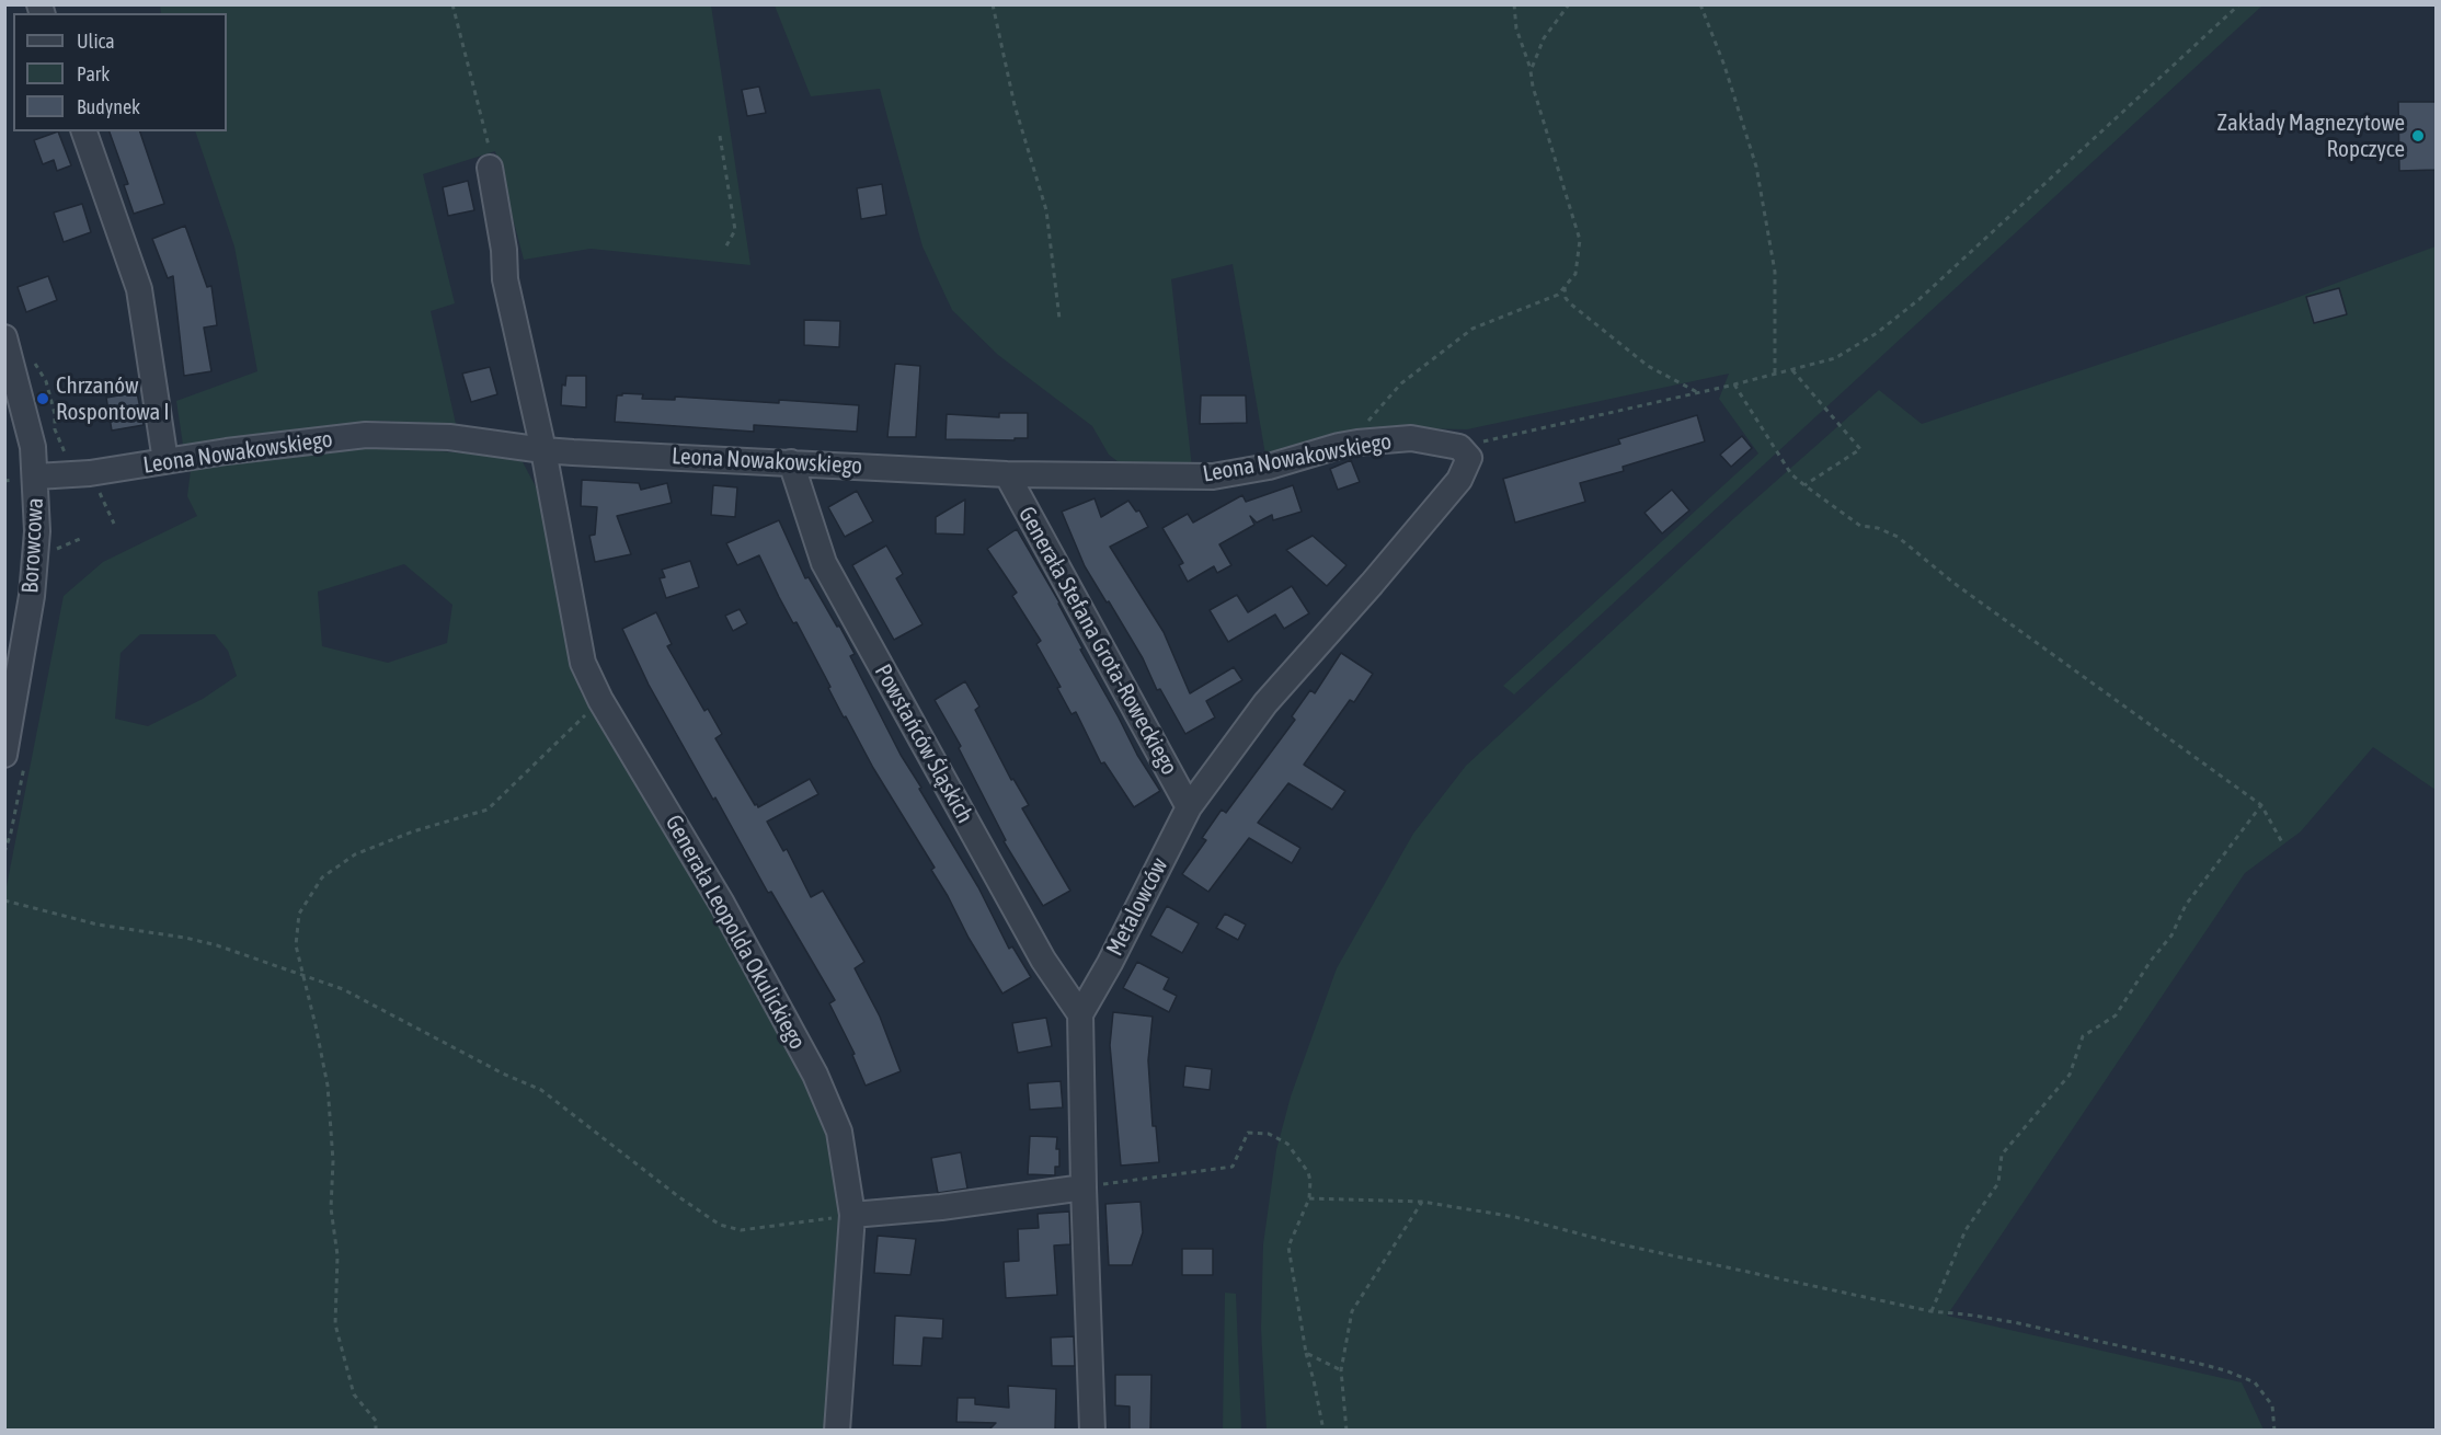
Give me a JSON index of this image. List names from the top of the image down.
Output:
{
  "streets": {
    "street": [
      "Leona Nowakowskiego",
      "Borowcowa",
      "Generała Stefana Grota-Roweckiego",
      "Powstańców Śląskich",
      "Metalowców",
      "Generała Leopolda Okulickiego"
    ]
  },
  "crossings": [
    ["Leona Nowakowskiego", "Borowcowa"],
    ["Leona Nowakowskiego", "Generała Stefana Grota-Roweckiego"],
    ["Leona Nowakowskiego", "Powstańców Śląskich"],
    ["Leona Nowakowskiego", "Metalowców"],
    ["Leona Nowakowskiego", "Generała Leopolda Okulickiego"],
    ["Generała Stefana Grota-Roweckiego", "Metalowców"],
    ["Powstańców Śląskich", "Metalowców"]
  ],
  "places": ["Zakłady Magnezytowe Ropczyce", "Chrzanów Rospontowa I"],
  "legend": ["Ulica", "Park", "Budynek"]
}
